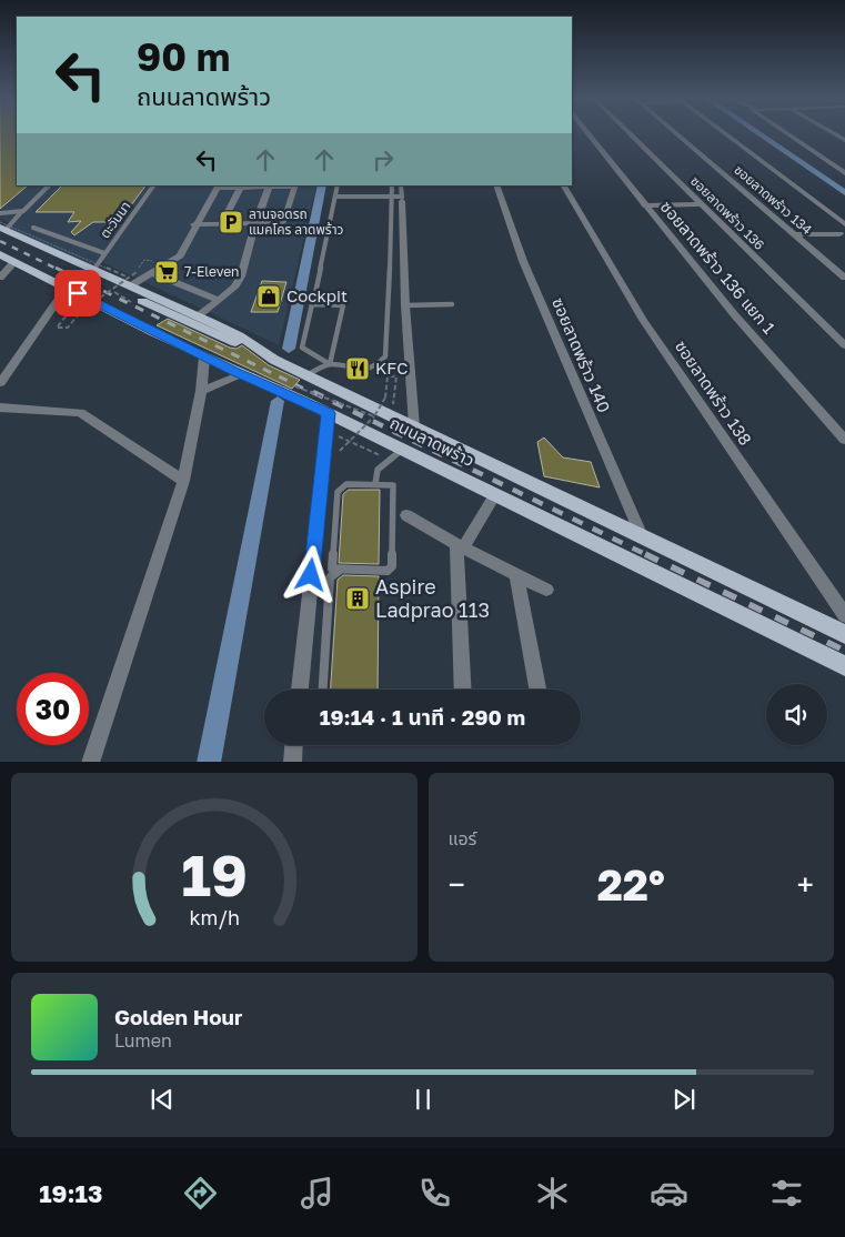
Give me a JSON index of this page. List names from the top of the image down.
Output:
{
  "streets": {
    "main road": ["ถนนลาดพร้าว"],
    "street": [
      "ซอยลาดพร้าว 134",
      "ซอยลาดพร้าว 136",
      "ซอยลาดพร้าว 136 แยก 1",
      "ซอยลาดพร้าว 140",
      "ซอยลาดพร้าว 138"
    ],
    "lane": ["ตะวันนา"]
  },
  "crossings": [
    ["ตะวันนา", "ถนนลาดพร้าว"],
    ["ซอยลาดพร้าว 140", "ถนนลาดพร้าว"]
  ],
  "places": {
    "parking": ["ลานจอดรถ แมคโคร ลาดพร้าว"],
    "supermarket": ["7-Eleven"],
    "shop": ["Cockpit"],
    "restaurant": ["KFC"],
    "building": ["Aspire Ladprao 113"]
  },
  "page": {
    "turn": ["90 m", "ถนนลาดพร้าว"],
    "limit": "30",
    "trip": "19:14 · 1 นาที · 290 m",
    "tile": "แอร์",
    "heat": ["−", "22°", "+"],
    "song": ["Golden Hour", "Lumen"],
    "tabs": "19:13",
    "gauge": ["19", "km/h"]
  }
}
